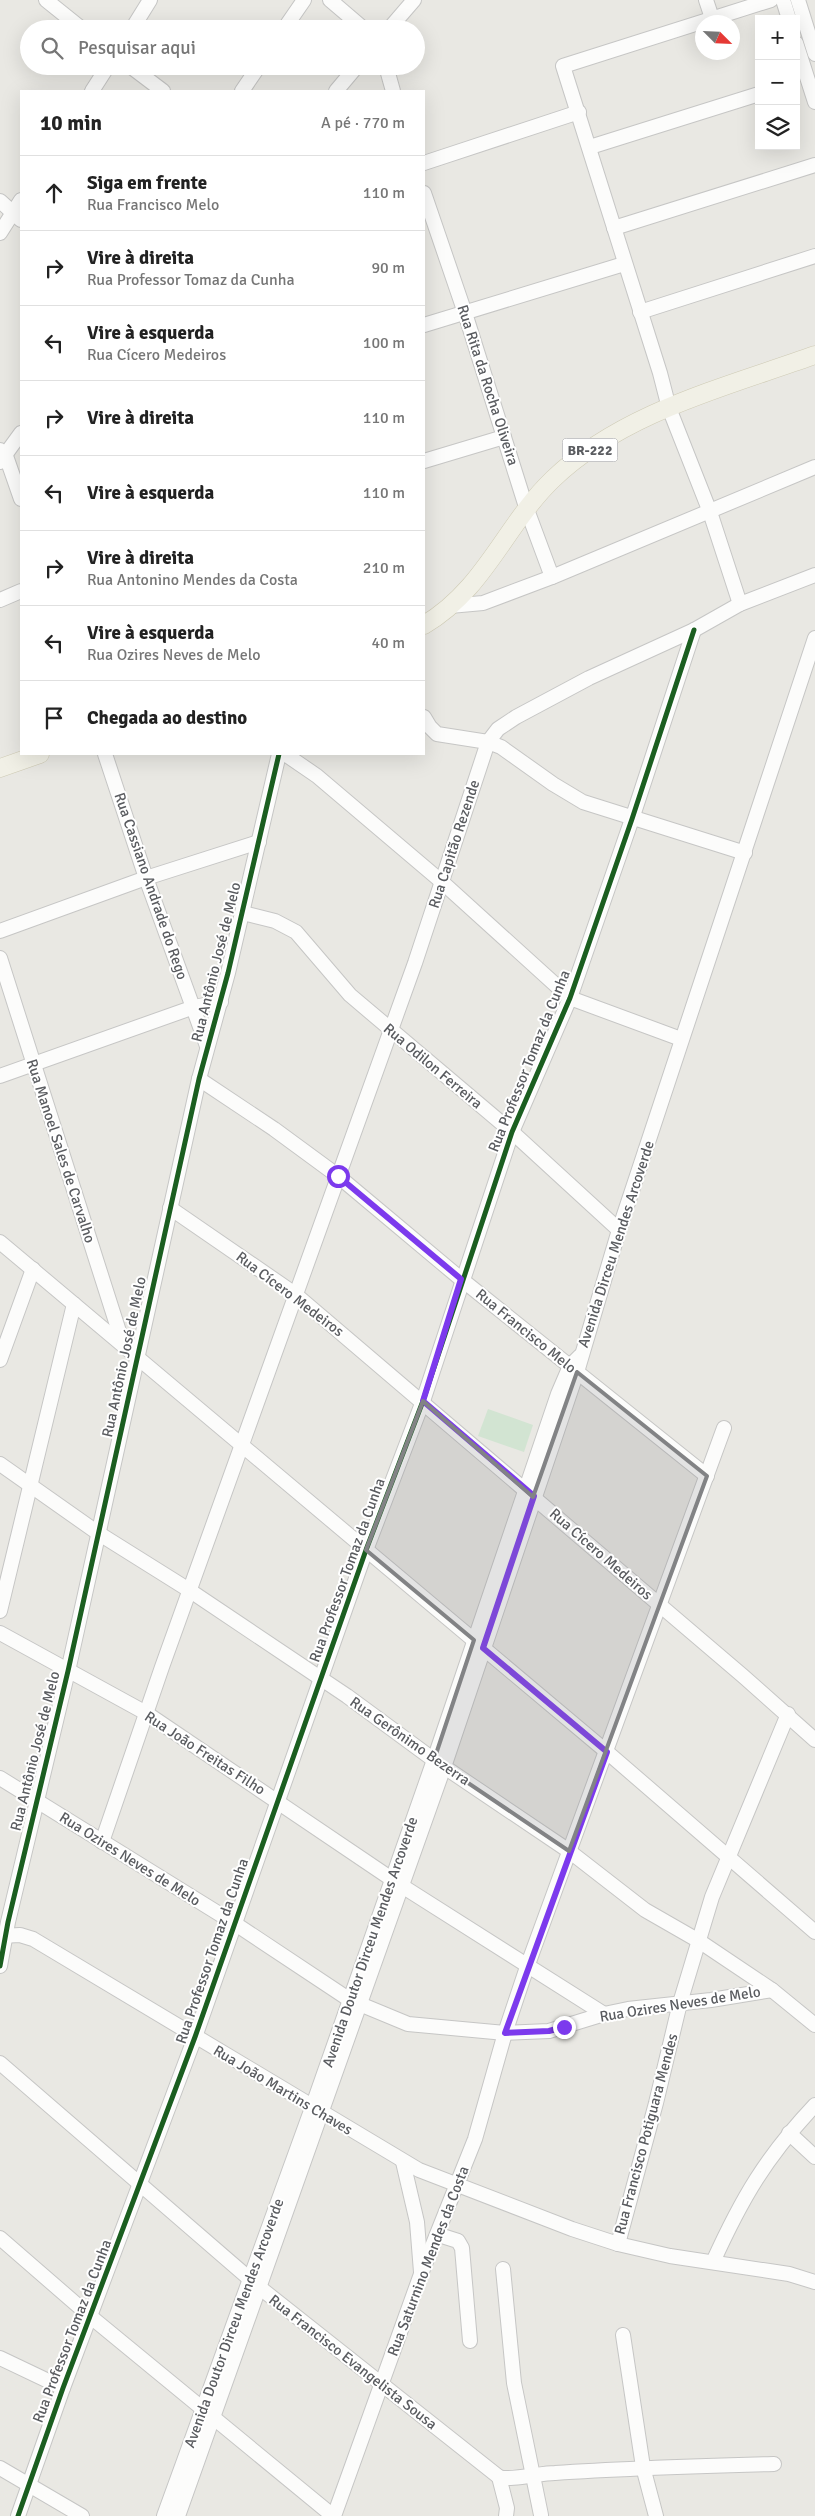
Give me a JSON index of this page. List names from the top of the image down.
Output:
{
  "streets": {
    "main road": ["BR-222"],
    "street": [
      "Rua Rita da Rocha Oliveira",
      "Rua Capitão Rezende",
      "Rua Cassiano Andrade do Rego",
      "Rua Antônio José de Melo",
      "Rua Professor Tomaz da Cunha",
      "Rua Odilon Ferreira",
      "Rua Manoel Sales de Carvalho",
      "Avenida Dirceu Mendes Arcoverde",
      "Rua Cícero Medeiros",
      "Rua Francisco Melo",
      "Rua Gerônimo Bezerra",
      "Rua João Freitas Filho",
      "Rua Ozires Neves de Melo",
      "Avenida Doutor Dirceu Mendes Arcoverde",
      "Rua João Martins Chaves",
      "Rua Francisco Potiguara Mendes",
      "Rua Saturnino Mendes da Costa",
      "Rua Francisco Evangelista Sousa"
    ]
  },
  "crossings": [
    ["Rua Rita da Rocha Oliveira", "BR-222"],
    ["Rua Capitão Rezende", "Rua Professor Tomaz da Cunha"],
    ["Rua Capitão Rezende", "Rua Odilon Ferreira"],
    ["Rua Capitão Rezende", "Rua Cícero Medeiros"],
    ["Rua Capitão Rezende", "Rua Francisco Melo"],
    ["Rua Capitão Rezende", "Rua Gerônimo Bezerra"],
    ["Rua Capitão Rezende", "Rua João Freitas Filho"],
    ["Rua Capitão Rezende", "Rua Ozires Neves de Melo"],
    ["Rua Cassiano Andrade do Rego", "Rua Antônio José de Melo"],
    ["Rua Antônio José de Melo", "Rua Odilon Ferreira"],
    ["Rua Antônio José de Melo", "Rua Cícero Medeiros"],
    ["Rua Antônio José de Melo", "Rua Francisco Melo"],
    ["Rua Antônio José de Melo", "Rua Gerônimo Bezerra"],
    ["Rua Antônio José de Melo", "Rua João Freitas Filho"],
    ["Rua Antônio José de Melo", "Rua Ozires Neves de Melo"],
    ["Rua Antônio José de Melo", "Rua João Martins Chaves"],
    ["Rua Professor Tomaz da Cunha", "Rua Odilon Ferreira"],
    ["Rua Professor Tomaz da Cunha", "Rua Cícero Medeiros"],
    ["Rua Professor Tomaz da Cunha", "Rua Francisco Melo"],
    ["Rua Professor Tomaz da Cunha", "Rua Gerônimo Bezerra"],
    ["Rua Professor Tomaz da Cunha", "Rua João Freitas Filho"],
    ["Rua Professor Tomaz da Cunha", "Rua Ozires Neves de Melo"],
    ["Rua Professor Tomaz da Cunha", "Rua João Martins Chaves"],
    ["Rua Professor Tomaz da Cunha", "Rua Francisco Evangelista Sousa"],
    ["Rua Odilon Ferreira", "Avenida Dirceu Mendes Arcoverde"],
    ["Avenida Dirceu Mendes Arcoverde", "Rua Francisco Melo"],
    ["Avenida Dirceu Mendes Arcoverde", "Avenida Doutor Dirceu Mendes Arcoverde"],
    ["Rua Cícero Medeiros", "Avenida Doutor Dirceu Mendes Arcoverde"],
    ["Rua Cícero Medeiros", "Rua Francisco Potiguara Mendes"],
    ["Rua Cícero Medeiros", "Rua Saturnino Mendes da Costa"],
    ["Rua Francisco Melo", "Avenida Doutor Dirceu Mendes Arcoverde"],
    ["Rua Francisco Melo", "Rua Saturnino Mendes da Costa"],
    ["Rua Gerônimo Bezerra", "Rua Ozires Neves de Melo"],
    ["Rua Gerônimo Bezerra", "Avenida Doutor Dirceu Mendes Arcoverde"],
    ["Rua Gerônimo Bezerra", "Rua Francisco Potiguara Mendes"],
    ["Rua Gerônimo Bezerra", "Rua Saturnino Mendes da Costa"],
    ["Rua João Freitas Filho", "Rua Ozires Neves de Melo"],
    ["Rua João Freitas Filho", "Avenida Doutor Dirceu Mendes Arcoverde"],
    ["Rua João Freitas Filho", "Rua Saturnino Mendes da Costa"],
    ["Rua Ozires Neves de Melo", "Avenida Doutor Dirceu Mendes Arcoverde"],
    ["Rua Ozires Neves de Melo", "Rua Francisco Potiguara Mendes"],
    ["Rua Ozires Neves de Melo", "Rua Saturnino Mendes da Costa"],
    ["Avenida Doutor Dirceu Mendes Arcoverde", "Rua João Martins Chaves"],
    ["Avenida Doutor Dirceu Mendes Arcoverde", "Rua Francisco Evangelista Sousa"],
    ["Rua João Martins Chaves", "Rua Francisco Potiguara Mendes"],
    ["Rua João Martins Chaves", "Rua Saturnino Mendes da Costa"],
    ["Rua Saturnino Mendes da Costa", "Rua Francisco Evangelista Sousa"]
  ],
  "north": "bottom right",
  "page": {
    "map_buttons": ["+", "−"],
    "search": "Pesquisar aqui",
    "heading": ["10 min", "A pé · 770 m"],
    "list": [
      ["Siga em frente", "Rua Francisco Melo", "110 m"],
      ["Vire à direita", "Rua Professor Tomaz da Cunha", "90 m"],
      ["Vire à esquerda", "Rua Cícero Medeiros", "100 m"],
      ["Vire à direita", "110 m"],
      ["Vire à esquerda", "110 m"],
      ["Vire à direita", "Rua Antonino Mendes da Costa", "210 m"],
      ["Vire à esquerda", "Rua Ozires Neves de Melo", "40 m"],
      "Chegada ao destino"
    ]
  }
}
